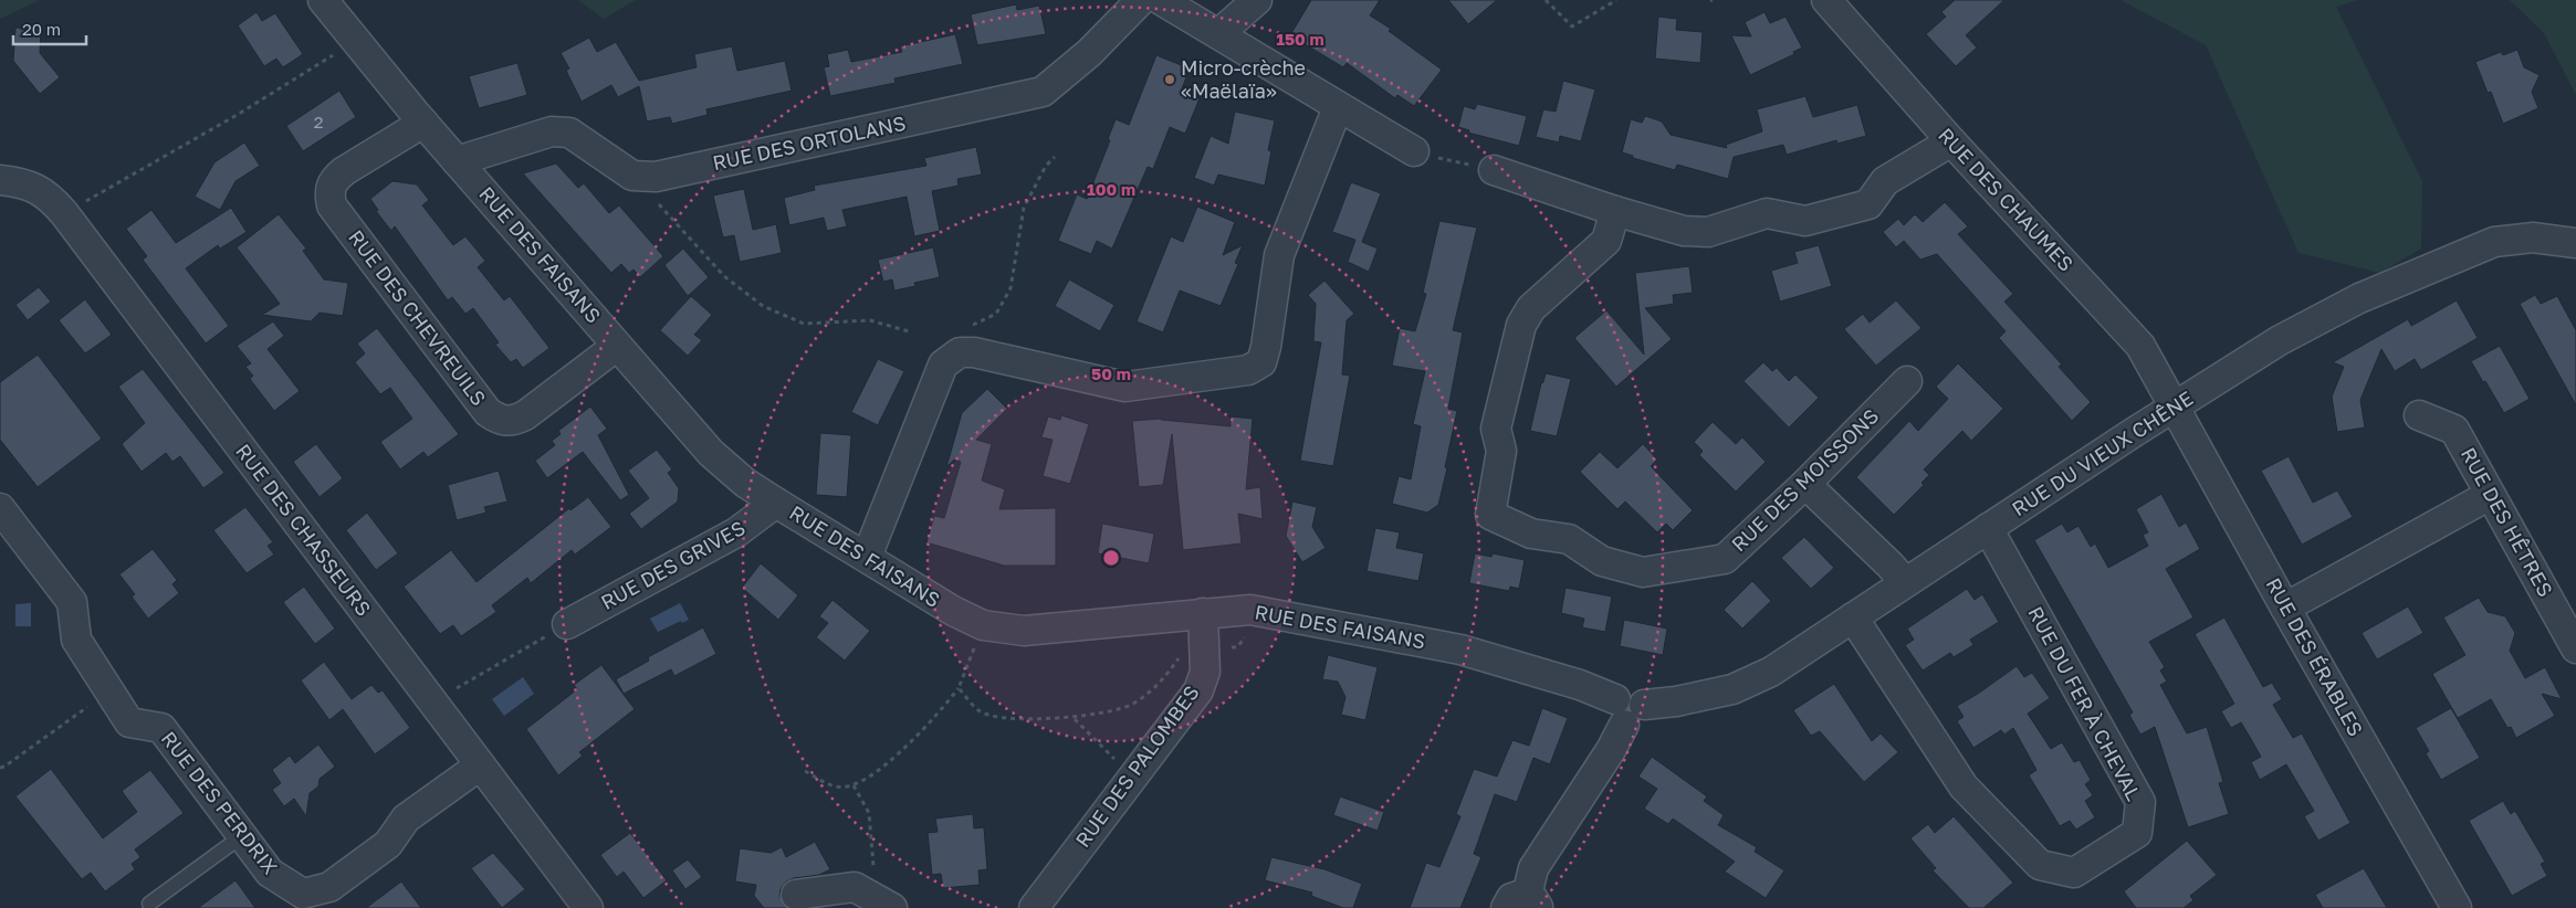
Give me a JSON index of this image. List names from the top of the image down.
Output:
{
  "streets": {
    "street": [
      "RUE DES ORTOLANS",
      "RUE DES CHAUMES",
      "RUE DES FAISANS",
      "RUE DES CHEVREUILS",
      "RUE DU VIEUX CHÊNE",
      "RUE DES MOISSONS",
      "RUE DES HÊTRES",
      "RUE DES CHASSEURS",
      "RUE DES GRIVES",
      "RUE DES ÉRABLES",
      "RUE DU FER À CHEVAL",
      "RUE DES PALOMBES",
      "RUE DES PERDRIX"
    ]
  },
  "crossings": [
    ["RUE DES CHAUMES", "RUE DU VIEUX CHÊNE"],
    ["RUE DES CHAUMES", "RUE DES ÉRABLES"],
    ["RUE DES FAISANS", "RUE DES CHEVREUILS"],
    ["RUE DES FAISANS", "RUE DU VIEUX CHÊNE"],
    ["RUE DES FAISANS", "RUE DES GRIVES"],
    ["RUE DES FAISANS", "RUE DES PALOMBES"],
    ["RUE DU VIEUX CHÊNE", "RUE DES ÉRABLES"],
    ["RUE DU VIEUX CHÊNE", "RUE DU FER À CHEVAL"],
    ["RUE DES CHASSEURS", "RUE DES PERDRIX"]
  ],
  "places": ["Micro-crèche «Maëlaïa»"],
  "house_numbers": ["2"],
  "scale_bar": "20 m",
  "rings": ["150 m", "100 m", "50 m"]
}
